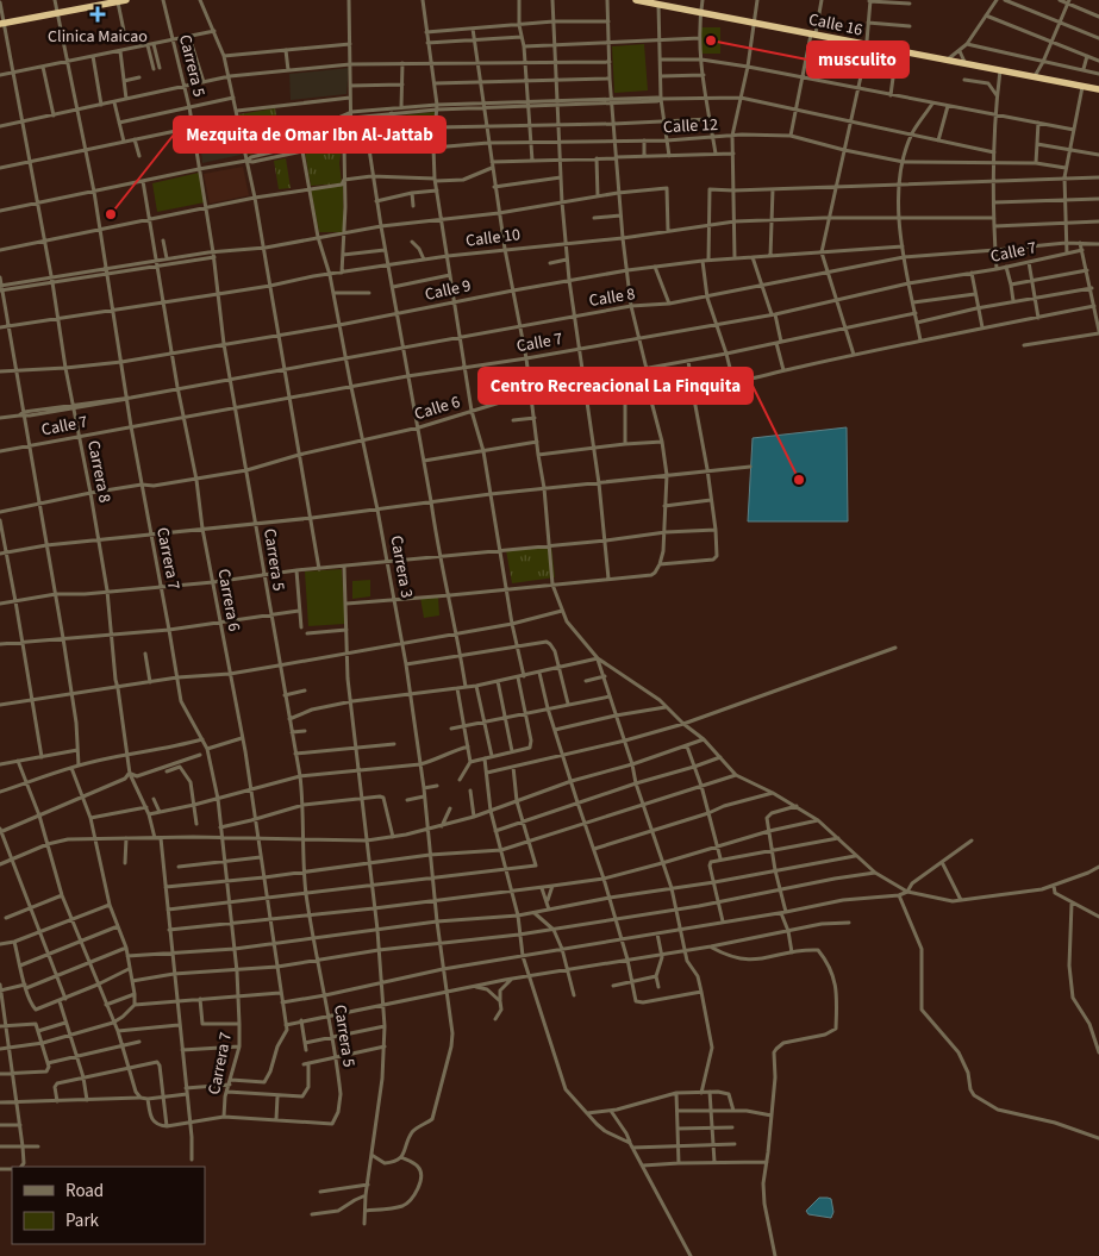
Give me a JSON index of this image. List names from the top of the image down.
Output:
{
  "streets": {
    "highway": ["Calle 16"],
    "street": [
      "Carrera 5",
      "Calle 12",
      "Calle 10",
      "Calle 7",
      "Calle 9",
      "Calle 8",
      "Calle 6",
      "Carrera 8",
      "Carrera 7",
      "Carrera 3",
      "Carrera 6"
    ]
  },
  "crossings": [
    ["Carrera 5", "Calle 10"],
    ["Carrera 5", "Calle 7"],
    ["Carrera 5", "Calle 9"],
    ["Carrera 5", "Calle 8"],
    ["Carrera 5", "Calle 6"],
    ["Calle 10", "Carrera 8"],
    ["Calle 10", "Carrera 7"],
    ["Calle 10", "Carrera 3"],
    ["Calle 10", "Carrera 6"],
    ["Calle 7", "Carrera 8"],
    ["Calle 7", "Carrera 7"],
    ["Calle 7", "Carrera 3"],
    ["Calle 7", "Carrera 6"],
    ["Calle 9", "Carrera 8"],
    ["Calle 9", "Carrera 7"],
    ["Calle 9", "Carrera 3"],
    ["Calle 9", "Carrera 6"],
    ["Calle 8", "Carrera 8"],
    ["Calle 8", "Carrera 7"],
    ["Calle 8", "Carrera 3"],
    ["Calle 8", "Carrera 6"],
    ["Calle 6", "Carrera 8"],
    ["Calle 6", "Carrera 7"],
    ["Calle 6", "Carrera 3"],
    ["Calle 6", "Carrera 6"]
  ],
  "places": {
    "health": ["Clinica Maicao"],
    "other": ["musculito", "Mezquita de Omar Ibn Al-Jattab", "Centro Recreacional La Finquita"]
  },
  "legend": ["Road", "Park"]
}
